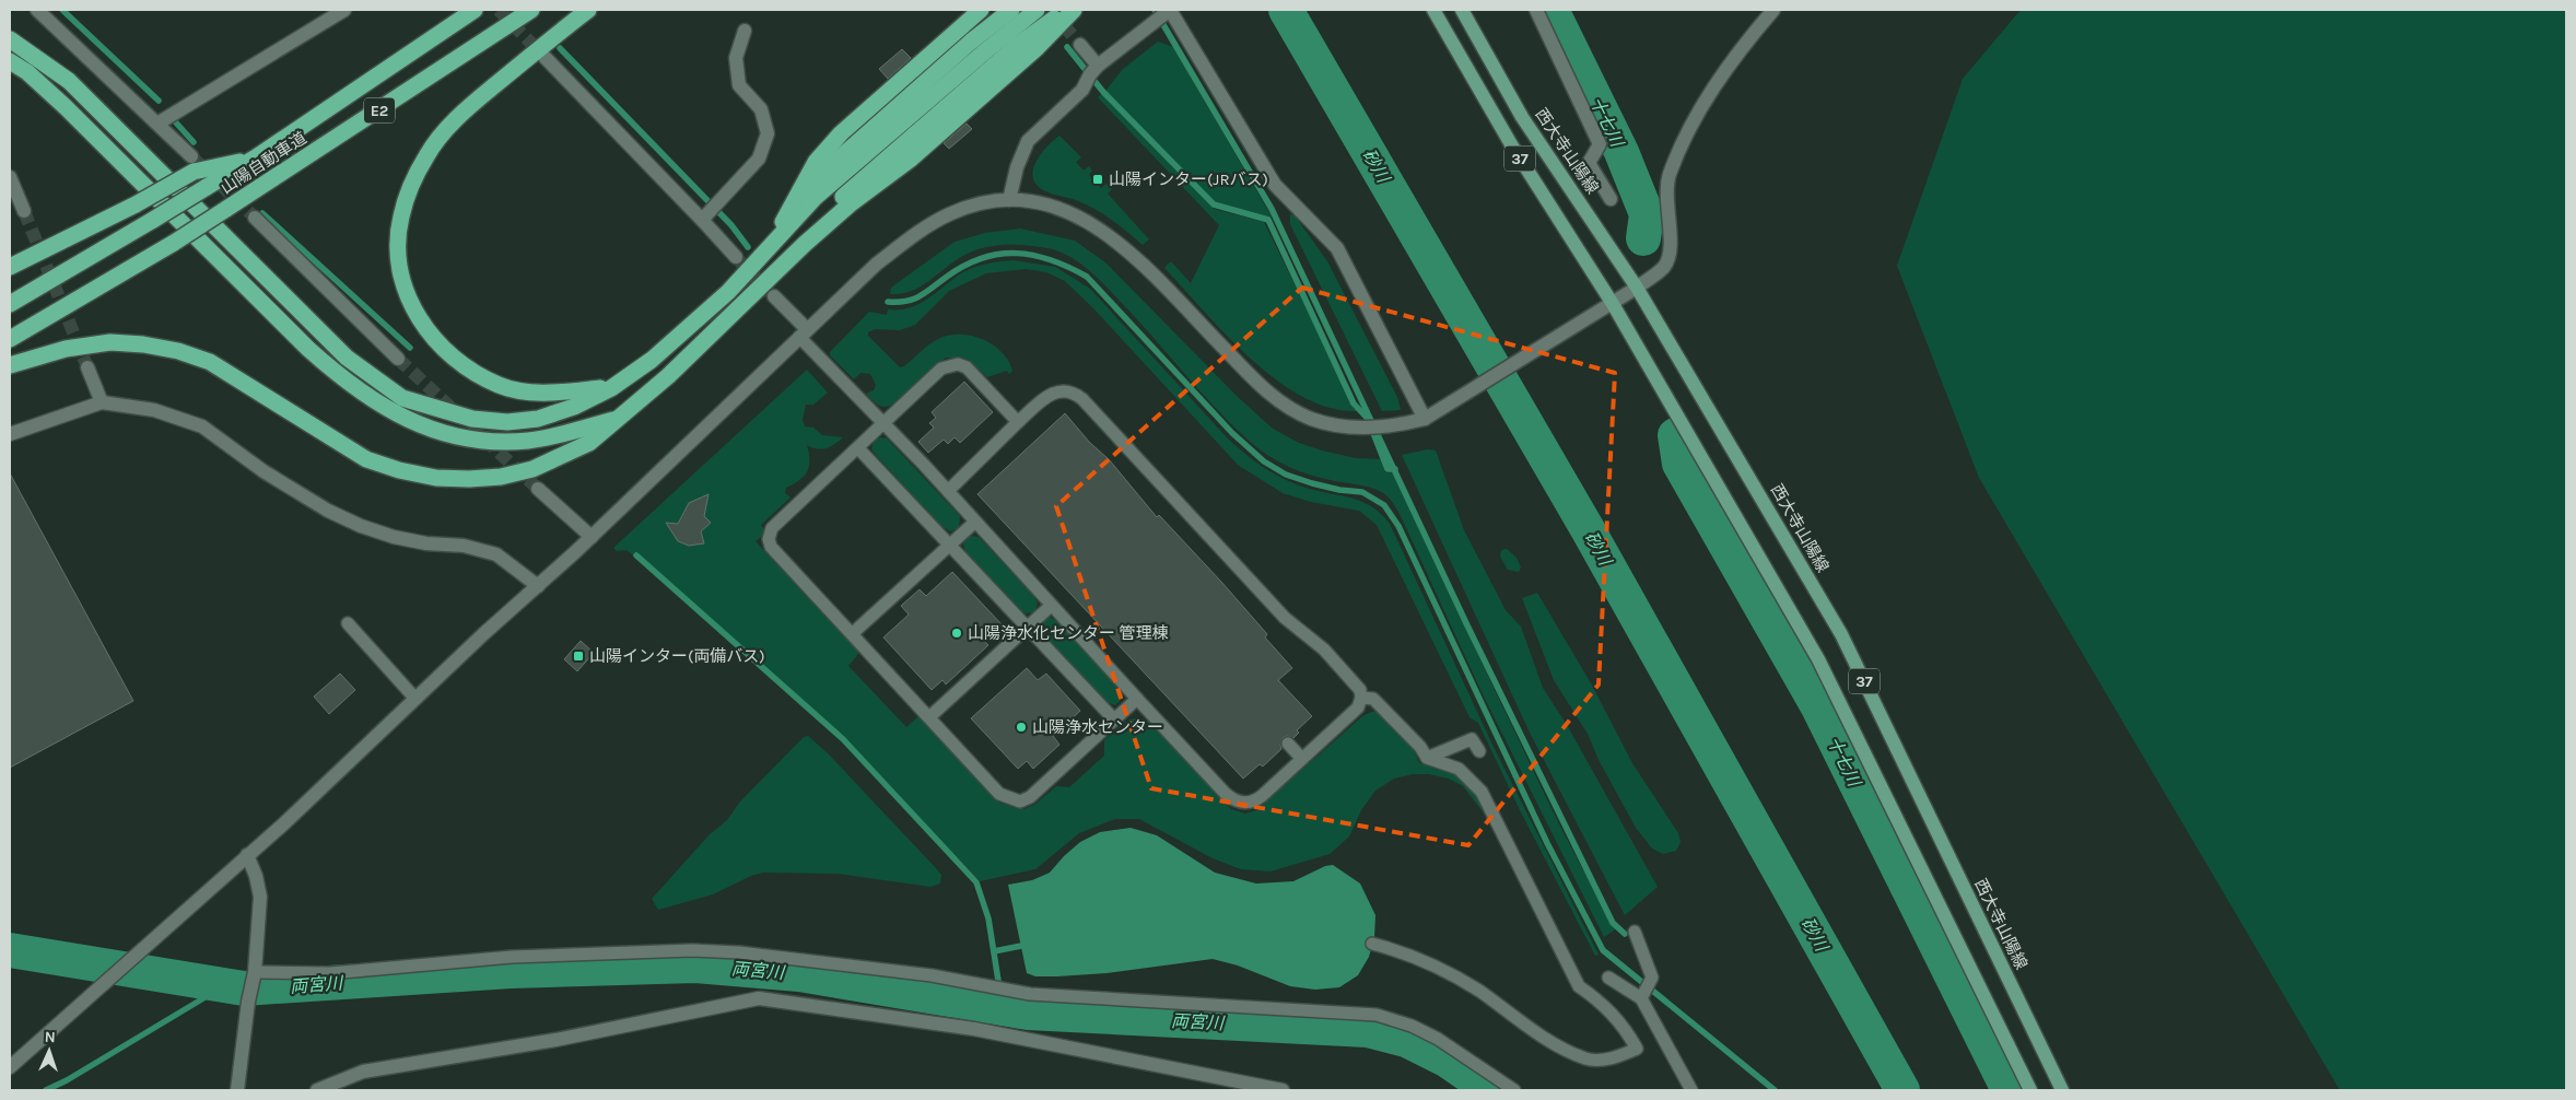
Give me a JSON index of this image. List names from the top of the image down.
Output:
{
  "streets": {
    "highway": ["E2", "山陽自動車道"],
    "main road": ["西大寺山陽線", "37"]
  },
  "water": ["十七川", "砂川", "両宮川"],
  "places": {
    "transit": ["山陽インター(JRバス)", "山陽インター(両備バス)"],
    "other": ["山陽浄水化センター 管理棟", "山陽浄水センター"]
  },
  "north": "top"
}
